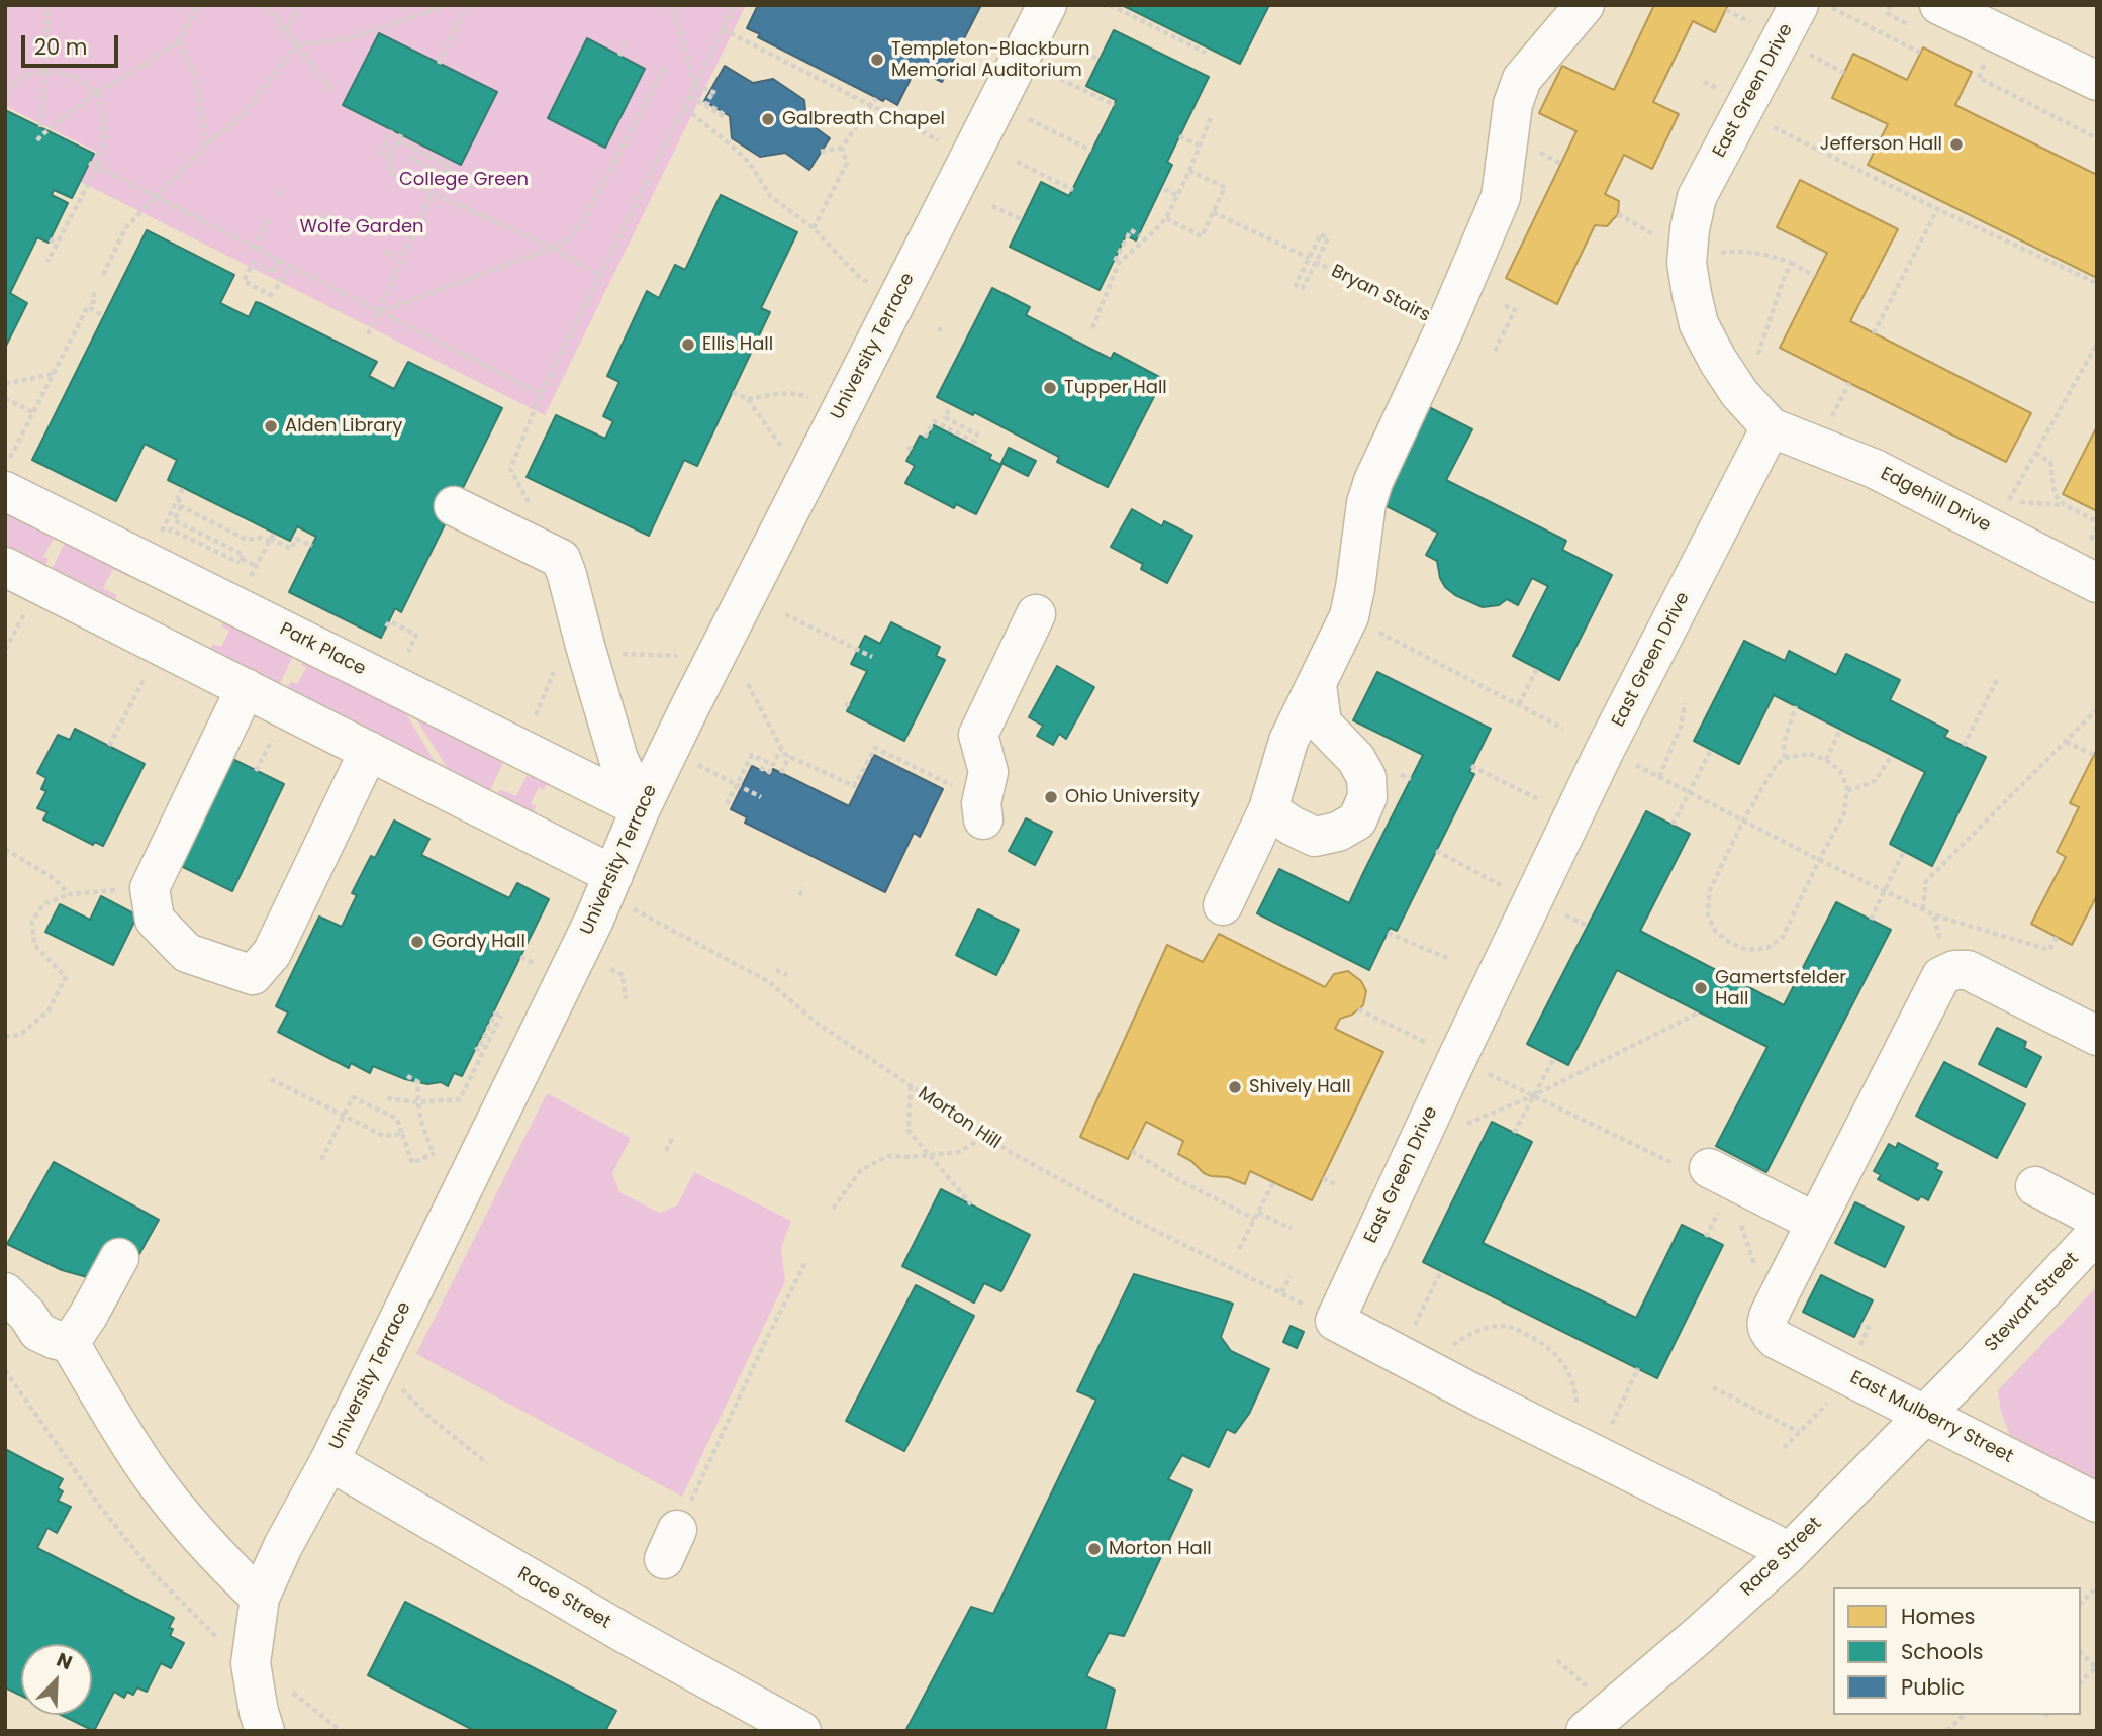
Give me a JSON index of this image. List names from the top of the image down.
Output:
{
  "streets": {
    "street": [
      "East Green Drive",
      "University Terrace",
      "Edgehill Drive",
      "Park Place",
      "Stewart Street",
      "East Mulberry Street",
      "Race Street"
    ],
    "path": ["Bryan Stairs", "Morton Hill"]
  },
  "crossings": [
    ["East Green Drive", "Edgehill Drive"],
    ["East Green Drive", "Morton Hill"],
    ["University Terrace", "Park Place"],
    ["University Terrace", "Morton Hill"],
    ["University Terrace", "Race Street"],
    ["Stewart Street", "Race Street"],
    ["East Mulberry Street", "Race Street"]
  ],
  "parks": ["College Green", "Wolfe Garden"],
  "places": [
    "Templeton-Blackburn Memorial Auditorium",
    "Galbreath Chapel",
    "Jefferson Hall",
    "Ellis Hall",
    "Tupper Hall",
    "Alden Library",
    "Ohio University",
    "Gordy Hall",
    "Gamertsfelder Hall",
    "Shively Hall",
    "Morton Hall"
  ],
  "legend": ["Homes", "Schools", "Public"],
  "scale_bar": "20 m",
  "north": "top right"
}
